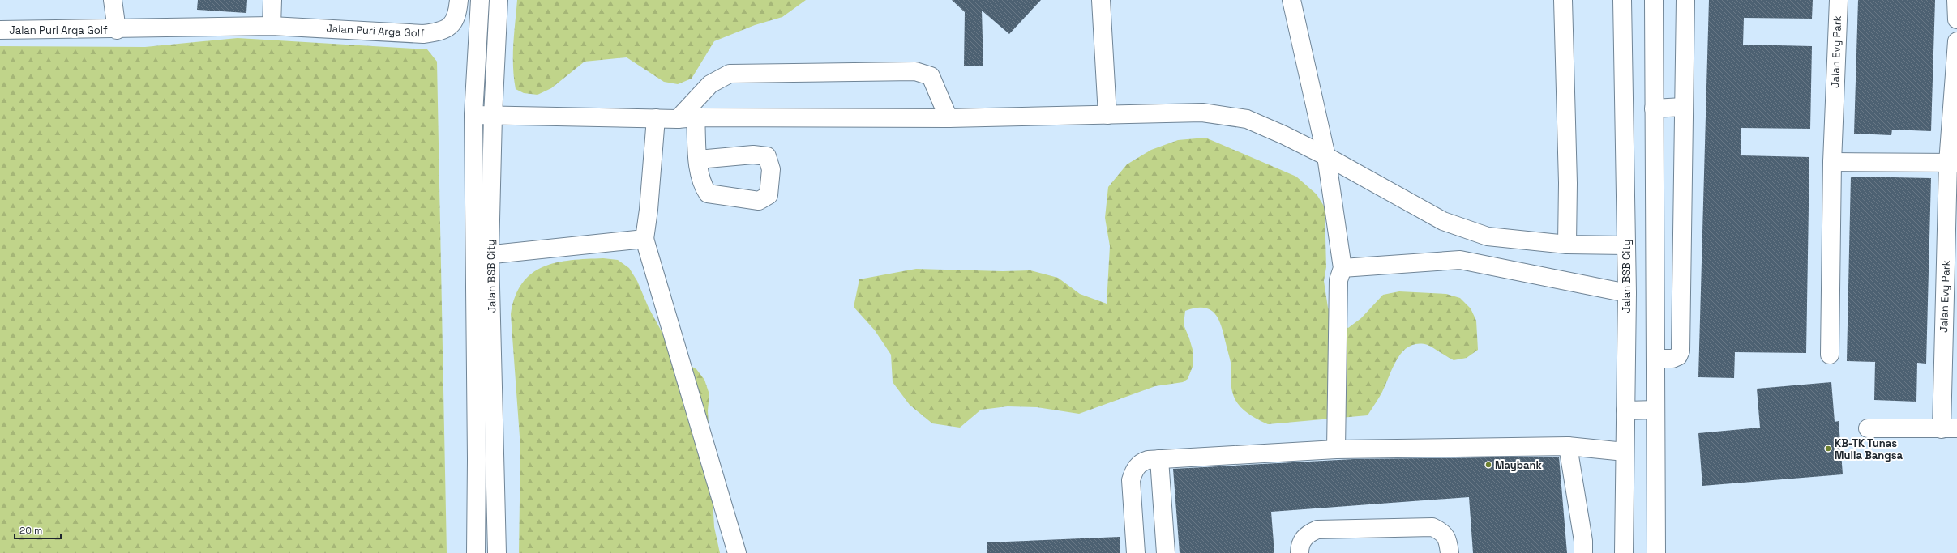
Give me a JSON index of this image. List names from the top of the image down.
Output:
{
  "streets": {
    "street": ["Jalan Puri Arga Golf", "Jalan Evy Park", "Jalan BSB City"]
  },
  "places": ["KB-TK Tunas Mulia Bangsa", "Maybank"],
  "scale_bar": "20 m"
}
